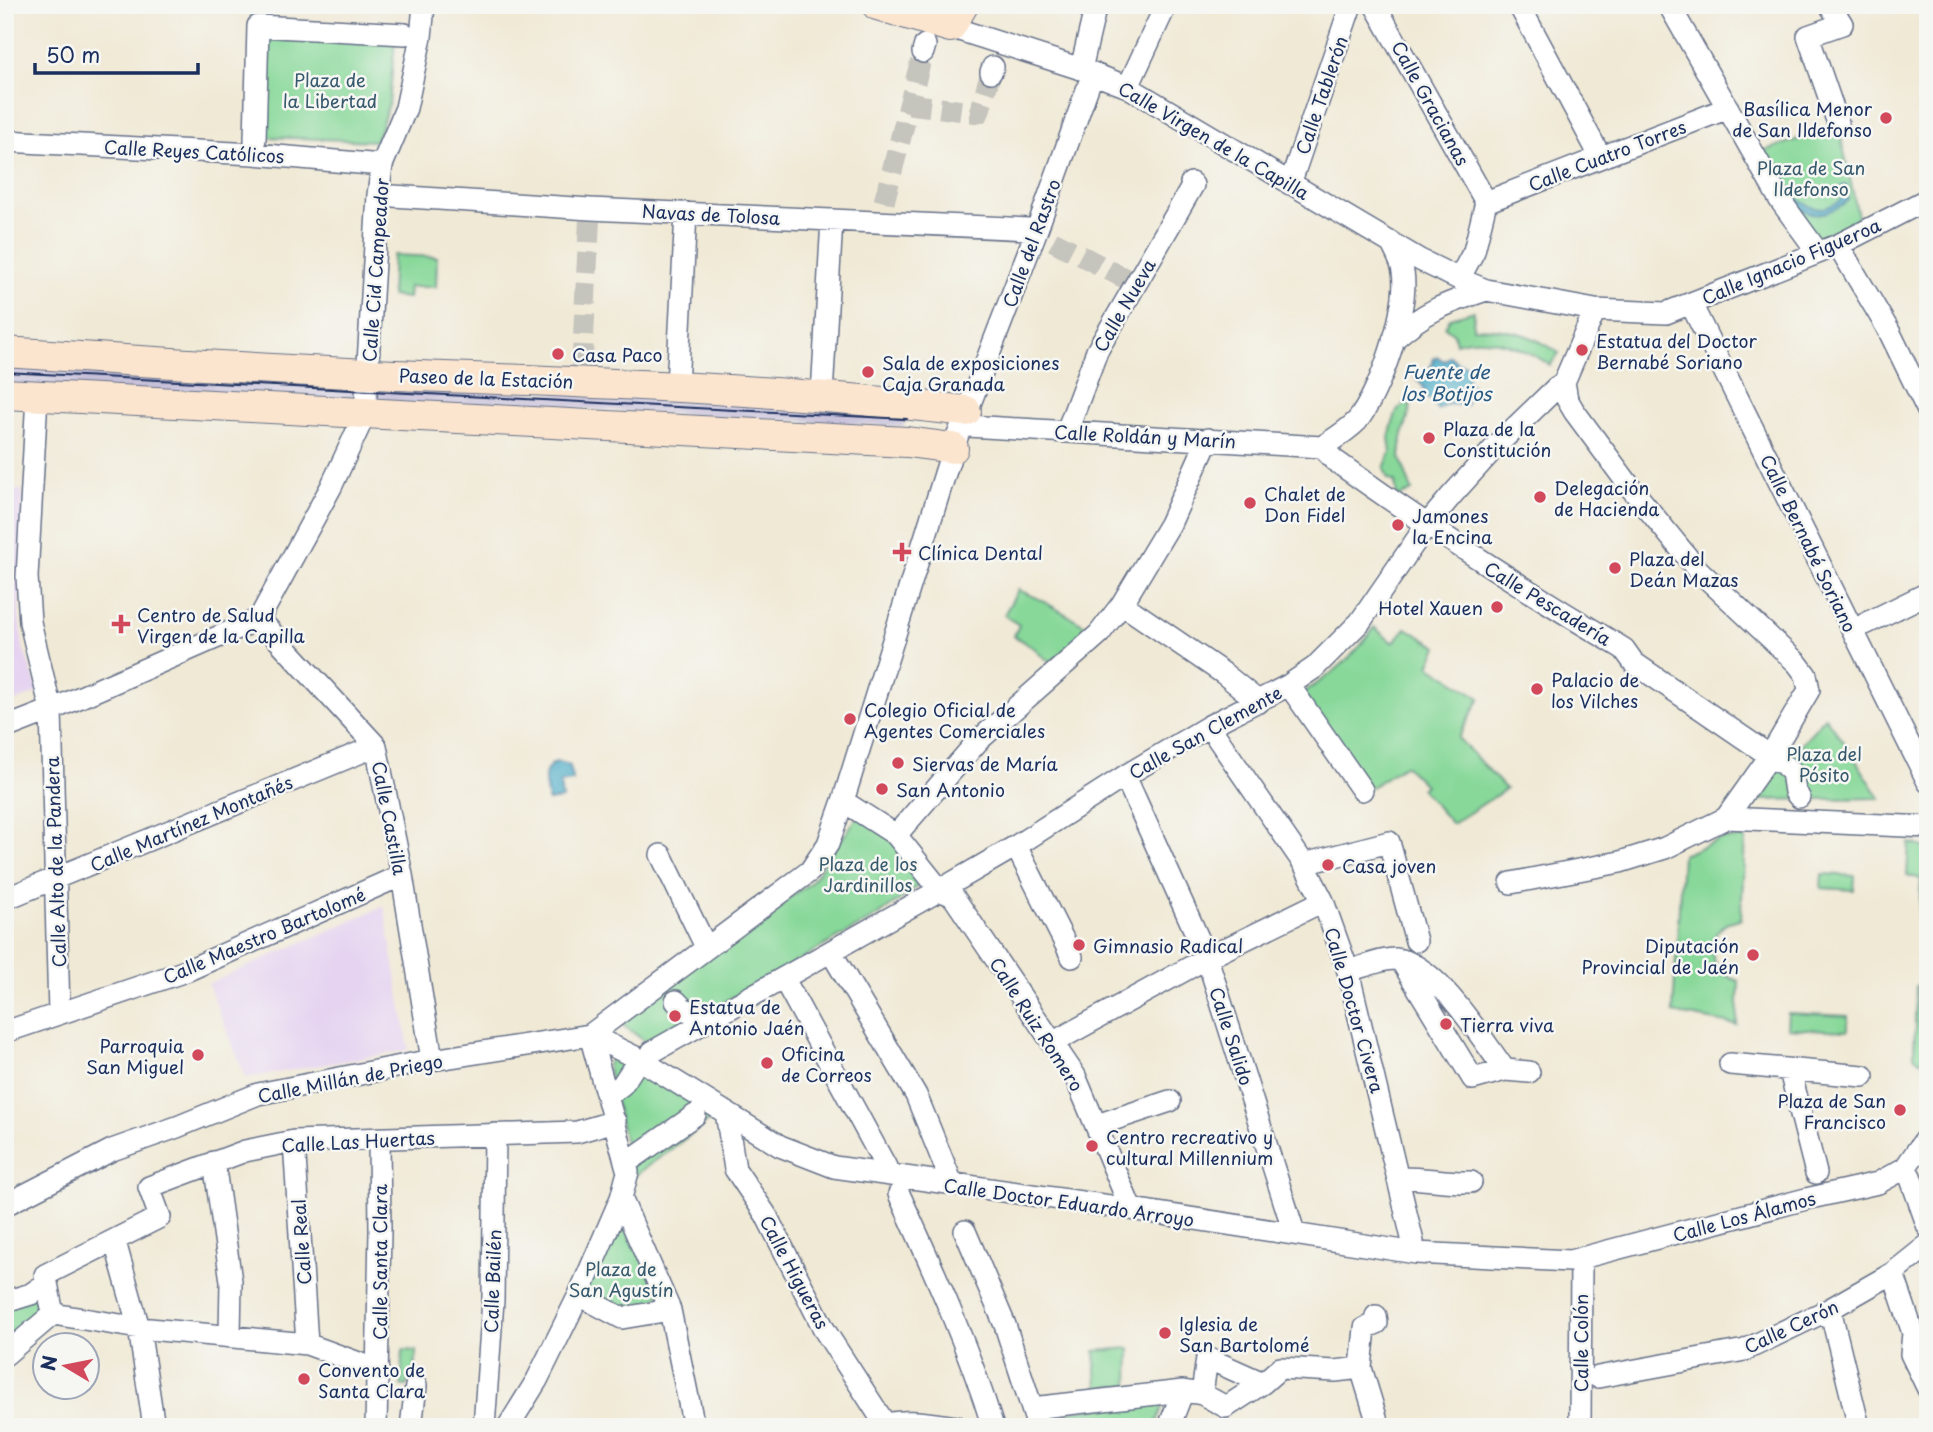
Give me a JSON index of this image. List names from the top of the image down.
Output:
{
  "streets": {
    "main road": ["Paseo de la Estación"],
    "street": [
      "Calle Tablerón",
      "Calle Gracianas",
      "Calle Virgen de la Capilla",
      "Calle Reyes Católicos",
      "Calle Cuatro Torres",
      "Navas de Tolosa",
      "Calle del Rastro",
      "Calle Ignacio Figueroa",
      "Calle Cid Campeador",
      "Calle Nueva",
      "Calle Roldán y Marín",
      "Calle Bernabé Soriano",
      "Calle Pescadería",
      "Calle San Clemente",
      "Calle Castilla",
      "Calle Martínez Montañés",
      "Calle Alto de la Pandera",
      "Calle Maestro Bartolomé",
      "Calle Doctor Civera",
      "Calle Ruiz Romero",
      "Calle Salido",
      "Calle Millán de Priego",
      "Calle Las Huertas",
      "Calle Doctor Eduardo Arroyo",
      "Calle Los Álamos",
      "Calle Real",
      "Calle Santa Clara",
      "Calle Higueras",
      "Calle Bailén",
      "Calle Cerón",
      "Calle Colón"
    ]
  },
  "crossings": [
    ["Calle Tablerón", "Calle Virgen de la Capilla"],
    ["Calle Gracianas", "Calle Cuatro Torres"],
    ["Calle Virgen de la Capilla", "Calle del Rastro"],
    ["Calle Reyes Católicos", "Calle Cid Campeador"],
    ["Calle del Rastro", "Paseo de la Estación"],
    ["Calle del Rastro", "Calle Roldán y Marín"],
    ["Calle del Rastro", "Calle Ruiz Romero"],
    ["Calle del Rastro", "Calle Millán de Priego"],
    ["Calle del Rastro", "Calle Doctor Eduardo Arroyo"],
    ["Calle Ignacio Figueroa", "Calle Bernabé Soriano"],
    ["Calle Cid Campeador", "Paseo de la Estación"],
    ["Calle Nueva", "Calle Roldán y Marín"],
    ["Paseo de la Estación", "Calle Roldán y Marín"],
    ["Calle Pescadería", "Calle San Clemente"],
    ["Calle San Clemente", "Calle Doctor Civera"],
    ["Calle San Clemente", "Calle Ruiz Romero"],
    ["Calle San Clemente", "Calle Salido"],
    ["Calle Castilla", "Calle Martínez Montañés"],
    ["Calle Castilla", "Calle Maestro Bartolomé"],
    ["Calle Castilla", "Calle Millán de Priego"],
    ["Calle Martínez Montañés", "Calle Alto de la Pandera"],
    ["Calle Alto de la Pandera", "Calle Maestro Bartolomé"],
    ["Calle Ruiz Romero", "Calle Doctor Eduardo Arroyo"],
    ["Calle Millán de Priego", "Calle Doctor Eduardo Arroyo"],
    ["Calle Las Huertas", "Calle Real"],
    ["Calle Las Huertas", "Calle Santa Clara"],
    ["Calle Las Huertas", "Calle Bailén"],
    ["Calle Doctor Eduardo Arroyo", "Calle Los Álamos"],
    ["Calle Doctor Eduardo Arroyo", "Calle Higueras"],
    ["Calle Doctor Eduardo Arroyo", "Calle Colón"],
    ["Calle Los Álamos", "Calle Colón"]
  ],
  "water": ["Fuente de los Botijos"],
  "parks": [
    "Plaza de la Libertad",
    "Plaza de San Ildefonso",
    "Plaza del Pósito",
    "Plaza de los Jardinillos",
    "Plaza de San Agustín"
  ],
  "places": {
    "other": [
      "Basílica Menor de San Ildefonso",
      "Estatua del Doctor Bernabé Soriano",
      "Casa Paco",
      "Sala de exposiciones Caja Granada",
      "Plaza de la Constitución",
      "Delegación de Hacienda",
      "Chalet de Don Fidel",
      "Jamones la Encina",
      "Plaza del Deán Mazas",
      "Hotel Xauen",
      "Palacio de los Vilches",
      "Colegio Oficial de Agentes Comerciales",
      "Siervas de María",
      "San Antonio",
      "Casa joven",
      "Gimnasio Radical",
      "Diputación Provincial de Jaén",
      "Estatua de Antonio Jaén",
      "Tierra viva",
      "Parroquia San Miguel",
      "Oficina de Correos",
      "Plaza de San Francisco",
      "Centro recreativo y cultural Millennium",
      "Iglesia de San Bartolomé",
      "Convento de Santa Clara"
    ],
    "health": ["Clínica Dental", "Centro de Salud Virgen de la Capilla"]
  },
  "scale_bar": "50 m",
  "north": "left"
}
